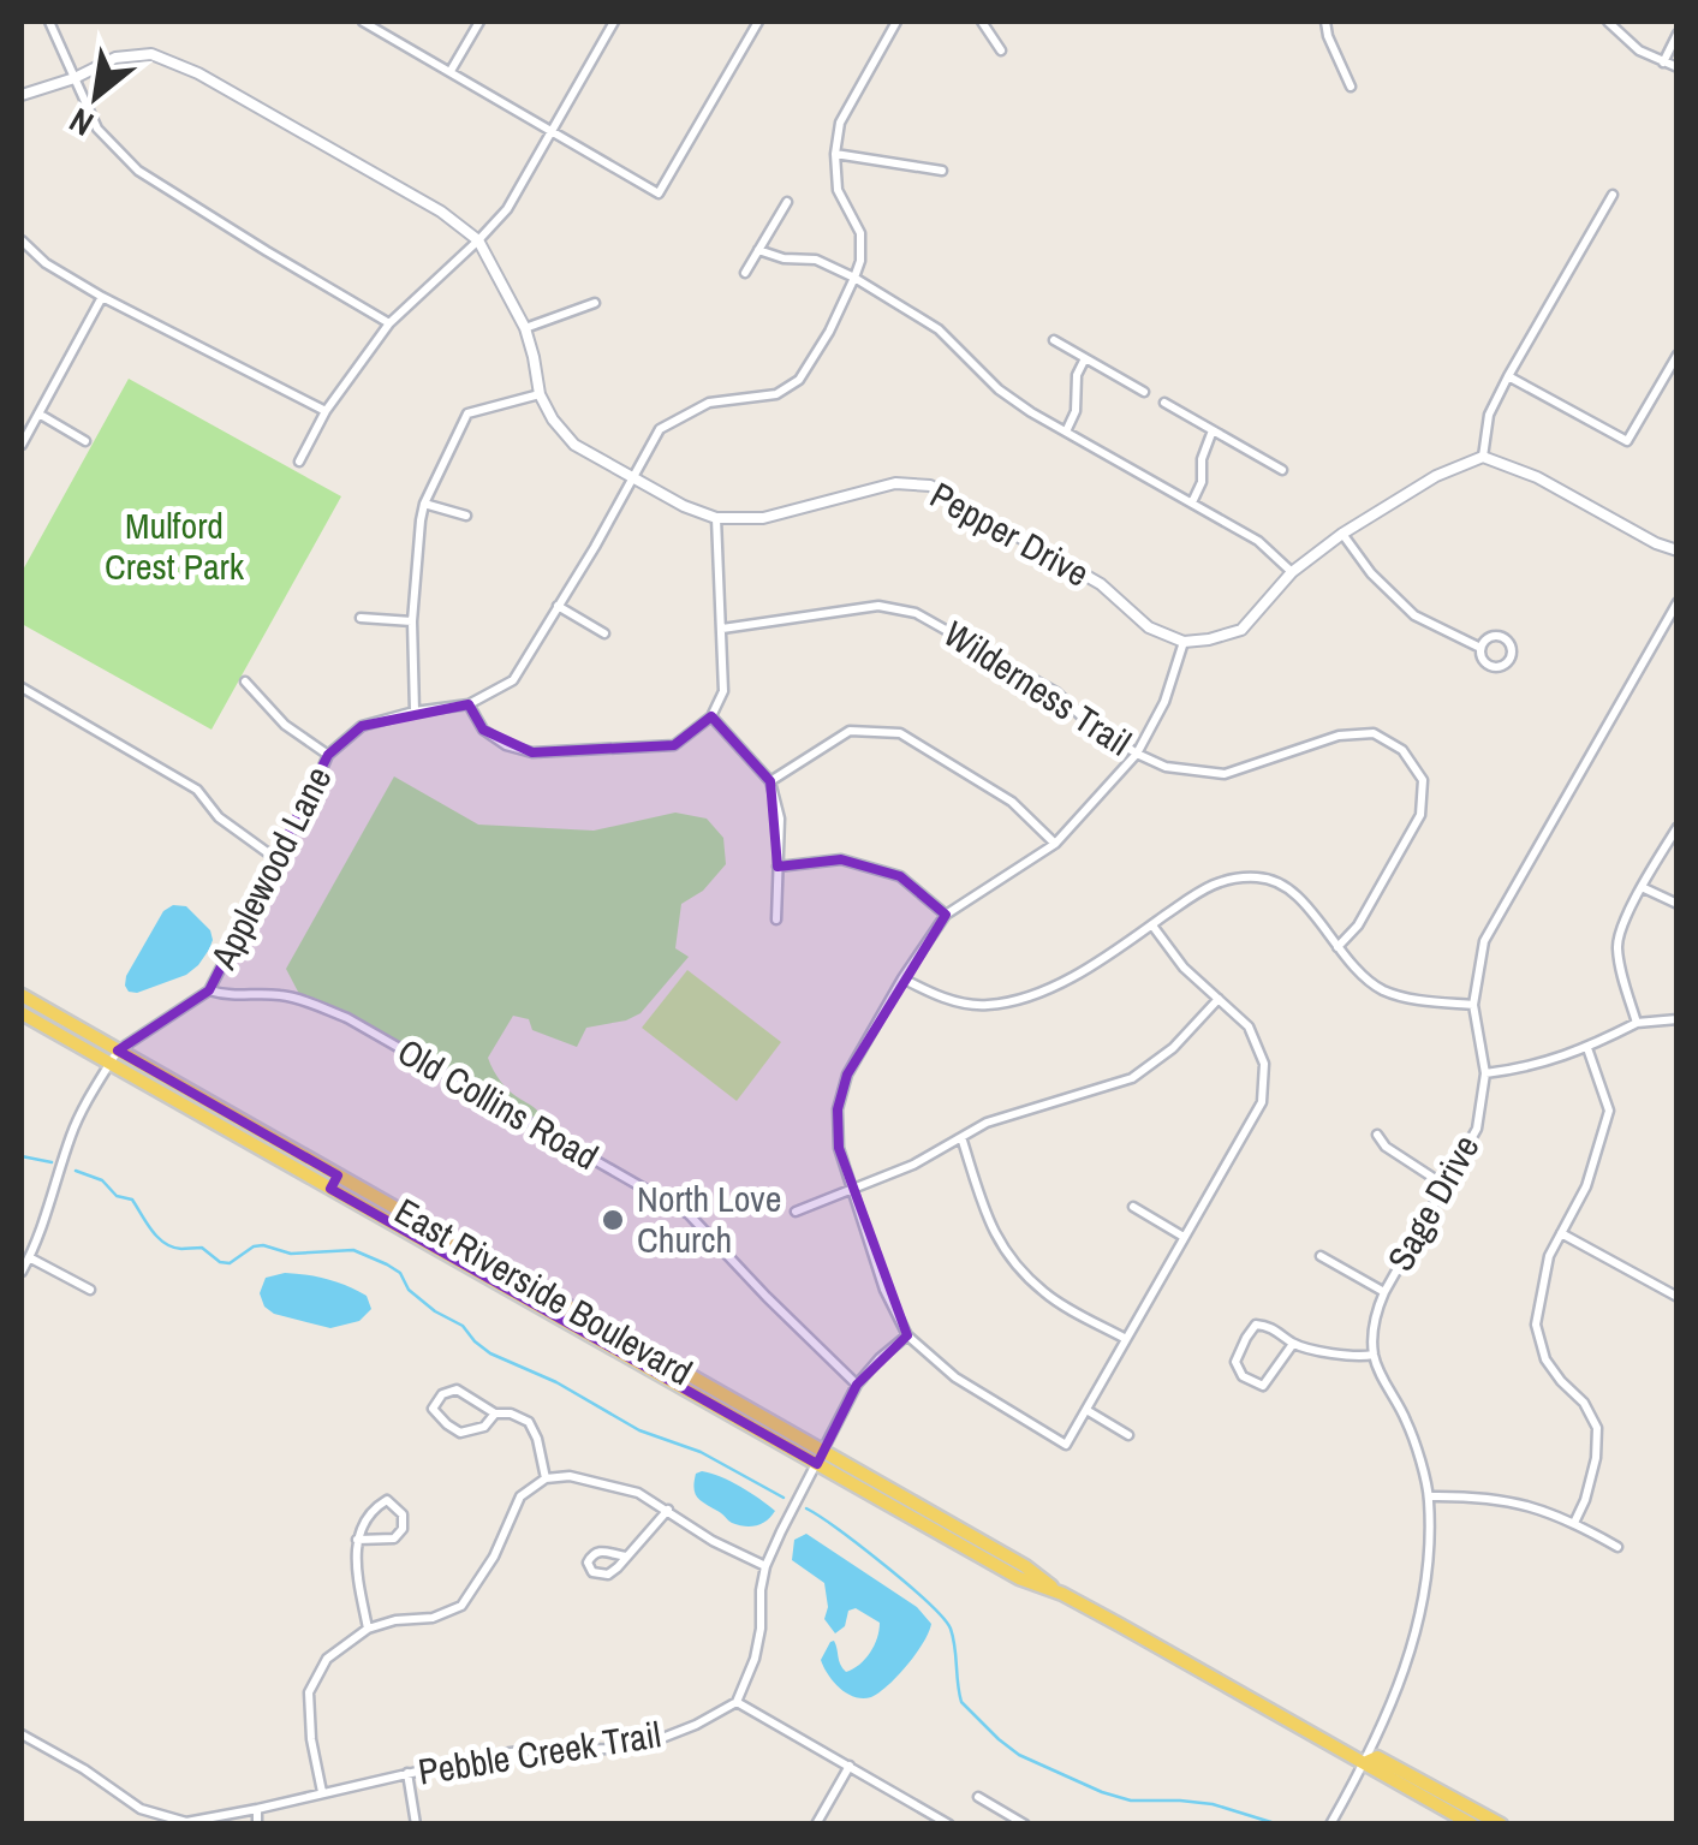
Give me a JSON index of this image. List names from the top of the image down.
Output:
{
  "streets": {
    "main road": ["East Riverside Boulevard"],
    "street": [
      "Pepper Drive",
      "Wilderness Trail",
      "Applewood Lane",
      "Old Collins Road",
      "Sage Drive",
      "Pebble Creek Trail"
    ]
  },
  "crossings": [
    ["Pepper Drive", "Applewood Lane"],
    ["Applewood Lane", "Old Collins Road"],
    ["Applewood Lane", "East Riverside Boulevard"]
  ],
  "parks": ["Mulford Crest Park"],
  "places": ["North Love Church"],
  "north": "bottom left"
}
